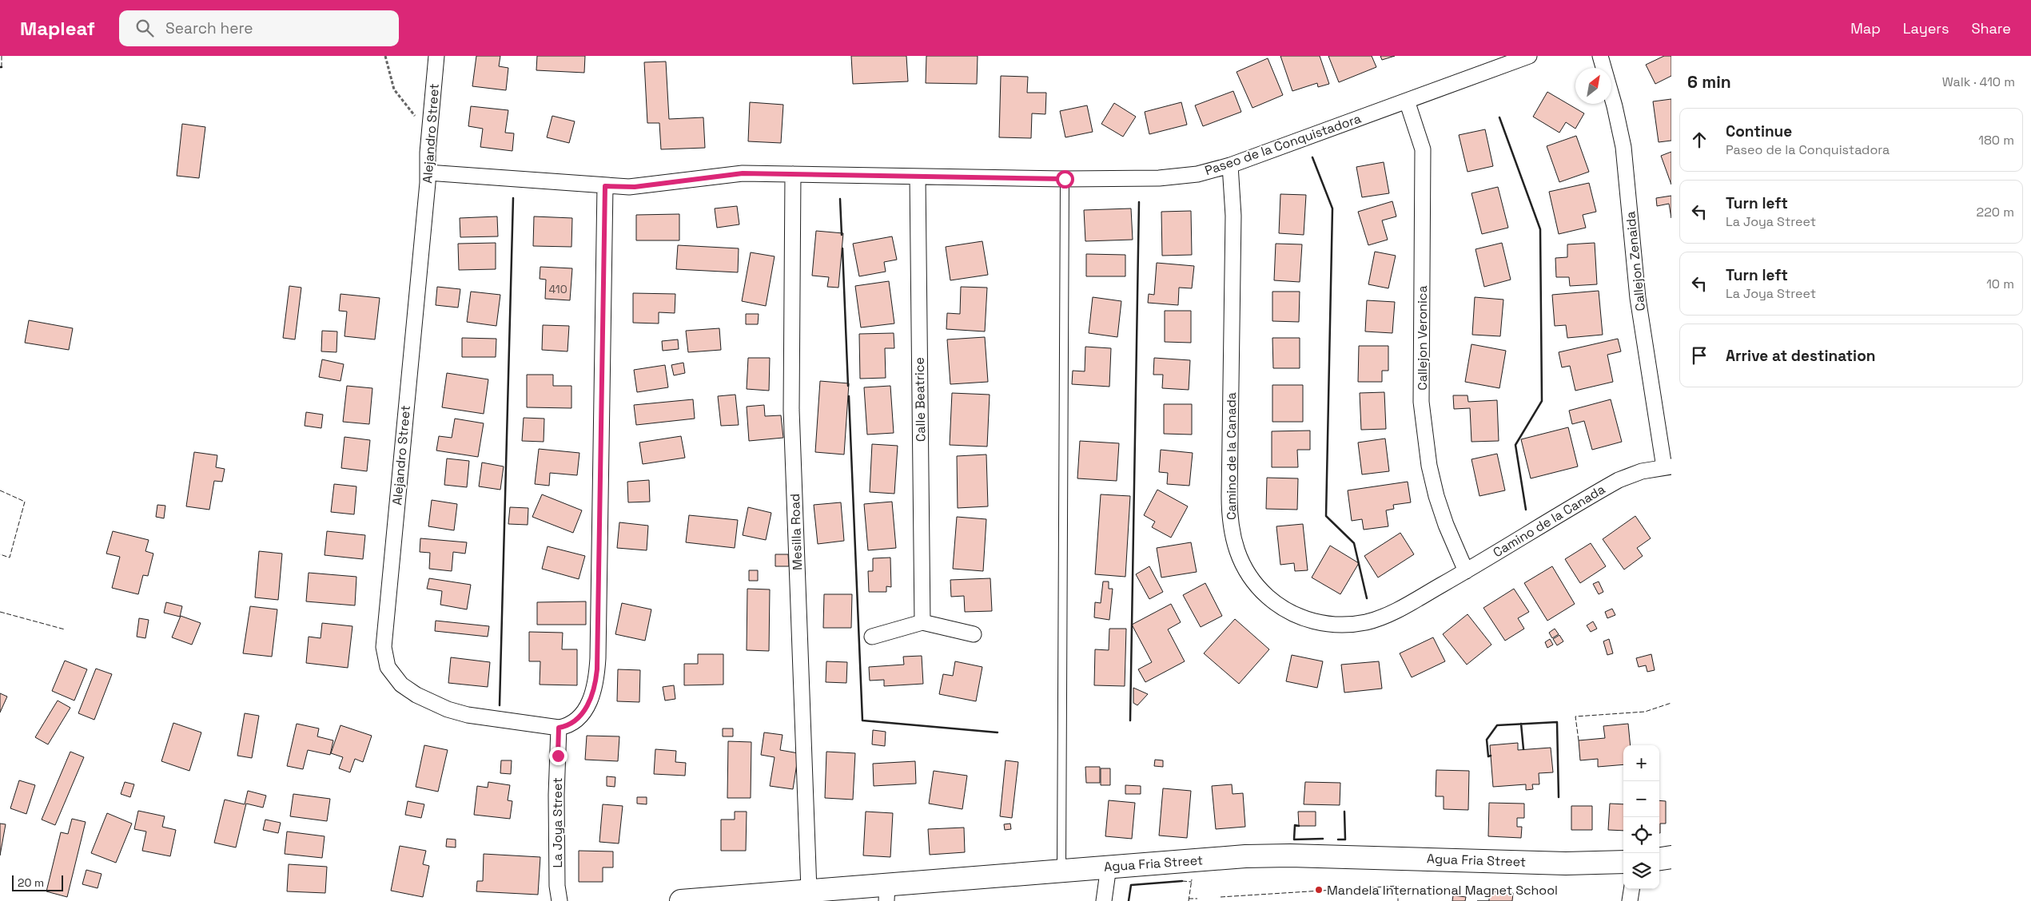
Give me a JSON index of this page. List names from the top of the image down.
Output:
{
  "streets": {
    "street": [
      "Alejandro Street",
      "Paseo de la Conquistadora",
      "Callejon Zenaida",
      "Callejon Veronica",
      "Calle Beatrice",
      "Camino de la Canada",
      "Mesilla Road",
      "La Joya Street",
      "Agua Fria Street"
    ]
  },
  "crossings": [
    ["Alejandro Street", "Paseo de la Conquistadora"],
    ["Alejandro Street", "La Joya Street"],
    ["Paseo de la Conquistadora", "Callejon Veronica"],
    ["Paseo de la Conquistadora", "Calle Beatrice"],
    ["Paseo de la Conquistadora", "Camino de la Canada"],
    ["Paseo de la Conquistadora", "Mesilla Road"],
    ["Callejon Zenaida", "Camino de la Canada"],
    ["Callejon Veronica", "Camino de la Canada"],
    ["Mesilla Road", "Agua Fria Street"]
  ],
  "places": ["Mandela International Magnet School"],
  "house_numbers": ["410"],
  "scale_bar": "20 m",
  "north": "top right",
  "page": {
    "header": "Mapleaf",
    "search": "Search here",
    "nav": ["Map", "Layers", "Share"],
    "heading": ["6 min", "Walk · 410 m"],
    "list": [
      ["Continue", "Paseo de la Conquistadora", "180 m"],
      ["Turn left", "La Joya Street", "220 m"],
      ["Turn left", "La Joya Street", "10 m"],
      "Arrive at destination"
    ],
    "map_buttons": ["+", "−"],
    "scale": "20 m"
  }
}
